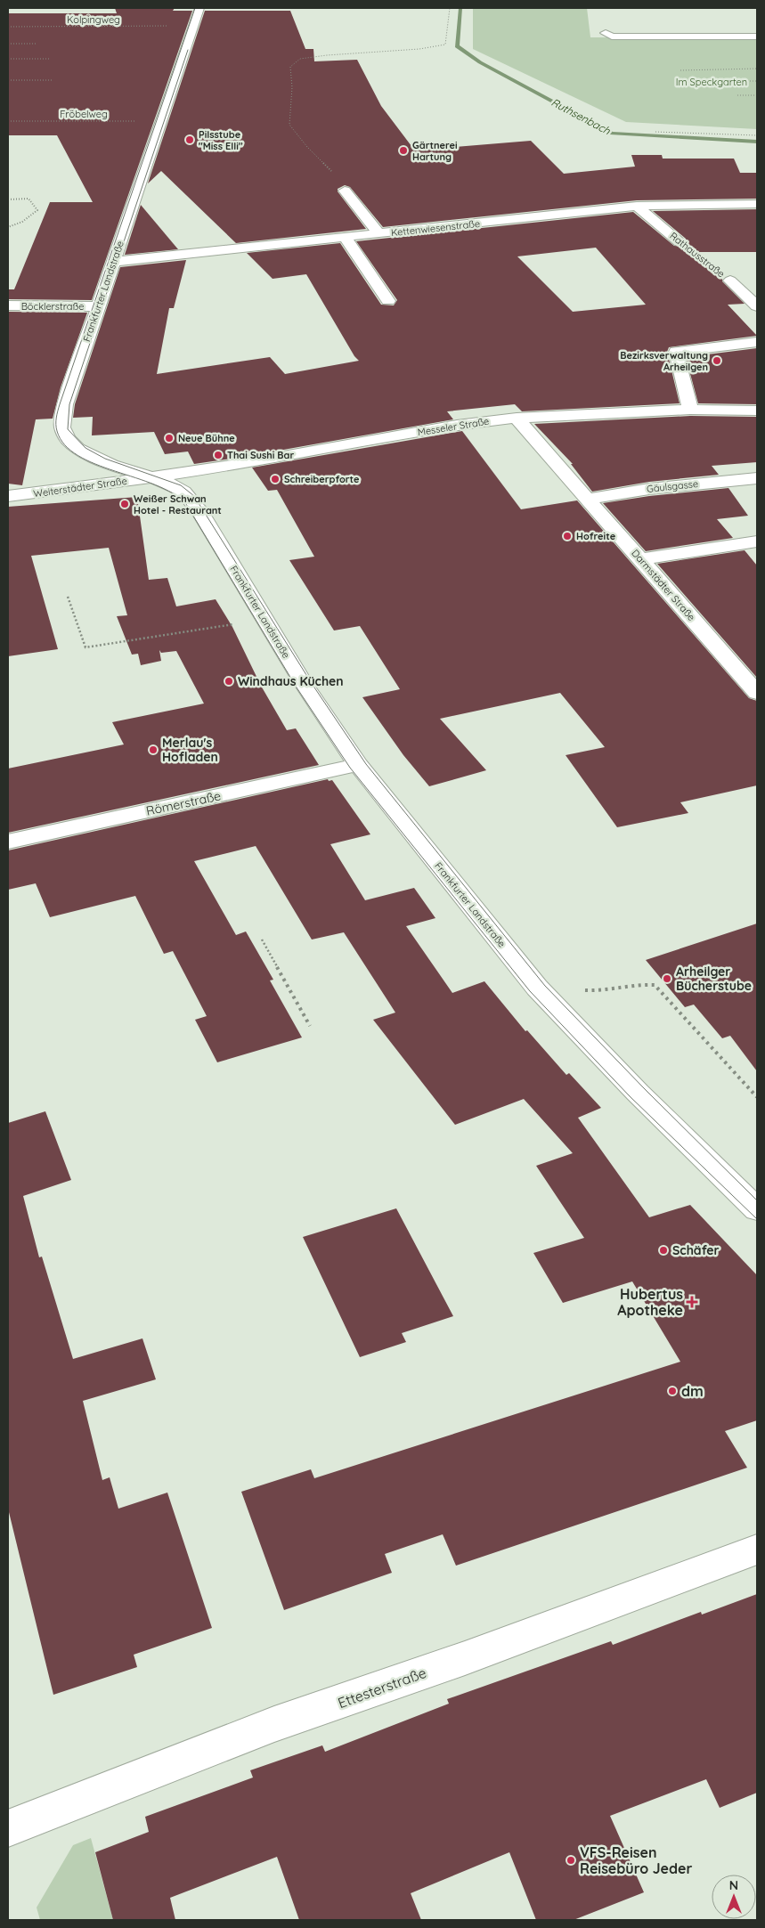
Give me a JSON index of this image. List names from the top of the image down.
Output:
{
  "streets": {
    "street": [
      "Kettenwiesenstraße",
      "Rathausstraße",
      "Frankfurter Landstraße",
      "Böcklerstraße",
      "Messeler Straße",
      "Gäulsgasse",
      "Weiterstädter Straße",
      "Darmstädter Straße",
      "Römerstraße",
      "Ettesterstraße"
    ],
    "path": ["Kolpingweg", "Fröbelweg"]
  },
  "crossings": [
    ["Fröbelweg", "Frankfurter Landstraße"],
    ["Kettenwiesenstraße", "Rathausstraße"],
    ["Kettenwiesenstraße", "Frankfurter Landstraße"],
    ["Frankfurter Landstraße", "Böcklerstraße"],
    ["Frankfurter Landstraße", "Messeler Straße"],
    ["Frankfurter Landstraße", "Weiterstädter Straße"],
    ["Frankfurter Landstraße", "Römerstraße"],
    ["Messeler Straße", "Weiterstädter Straße"],
    ["Messeler Straße", "Darmstädter Straße"],
    ["Gäulsgasse", "Darmstädter Straße"]
  ],
  "water": ["Ruthsenbach"],
  "parks": ["Im Speckgarten"],
  "places": {
    "other": [
      "Pilsstube \"Miss Elli\"",
      "Gärtnerei Hartung",
      "Bezirksverwaltung Arheilgen",
      "Neue Bühne",
      "Thai Sushi Bar",
      "Schreiberpforte",
      "Weißer Schwan Hotel - Restaurant",
      "Hofreite",
      "Windhaus Küchen",
      "Merlau's Hofladen",
      "Arheilger Bücherstube",
      "Schäfer",
      "dm",
      "VFS-Reisen Reisebüro Jeder"
    ],
    "health": ["Hubertus Apotheke"]
  },
  "north": "top"
}
